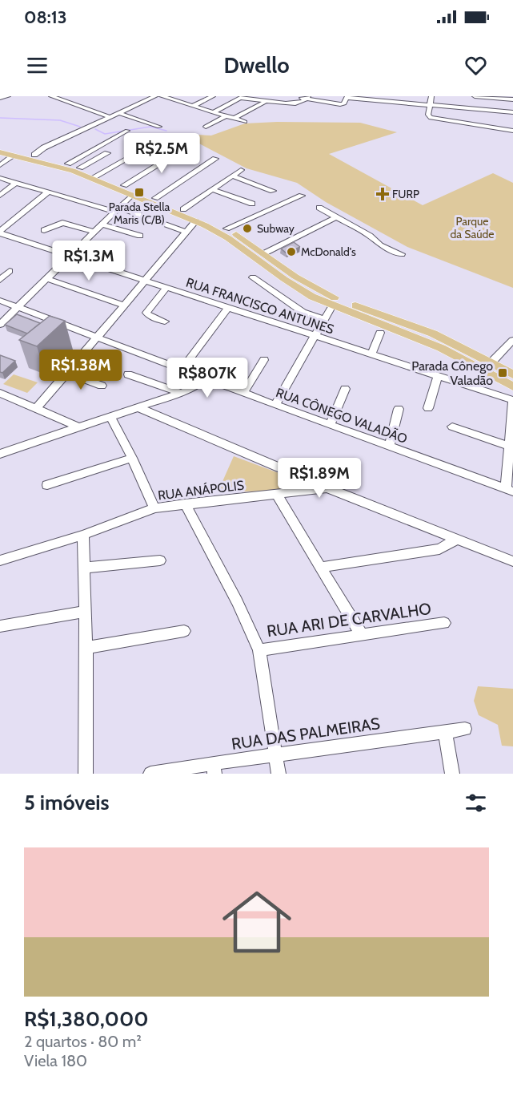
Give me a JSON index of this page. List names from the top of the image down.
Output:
{
  "streets": {
    "street": [
      "RUA FRANCISCO ANTUNES",
      "RUA CÔNEGO VALADÃO",
      "RUA ANÁPOLIS",
      "RUA ARI DE CARVALHO",
      "RUA DAS PALMEIRAS"
    ]
  },
  "parks": ["Parque da Saúde"],
  "places": {
    "transit": ["Parada Stella Maris (C/B)", "Parada Cônego Valadão"],
    "health": ["FURP"],
    "other": ["Subway", "McDonald's"]
  },
  "page": {
    "status": "08:13",
    "header": "Dwello",
    "price": [
      "R$2.5M",
      "R$1.3M",
      "R$1.38M",
      "R$807K",
      "R$1.89M"
    ],
    "heading": "5 imóveis",
    "list": [
      {
        "name": "R$1,380,000",
        "note": "2 quartos · 80 m² · Viela 180"
      }
    ]
  }
}
